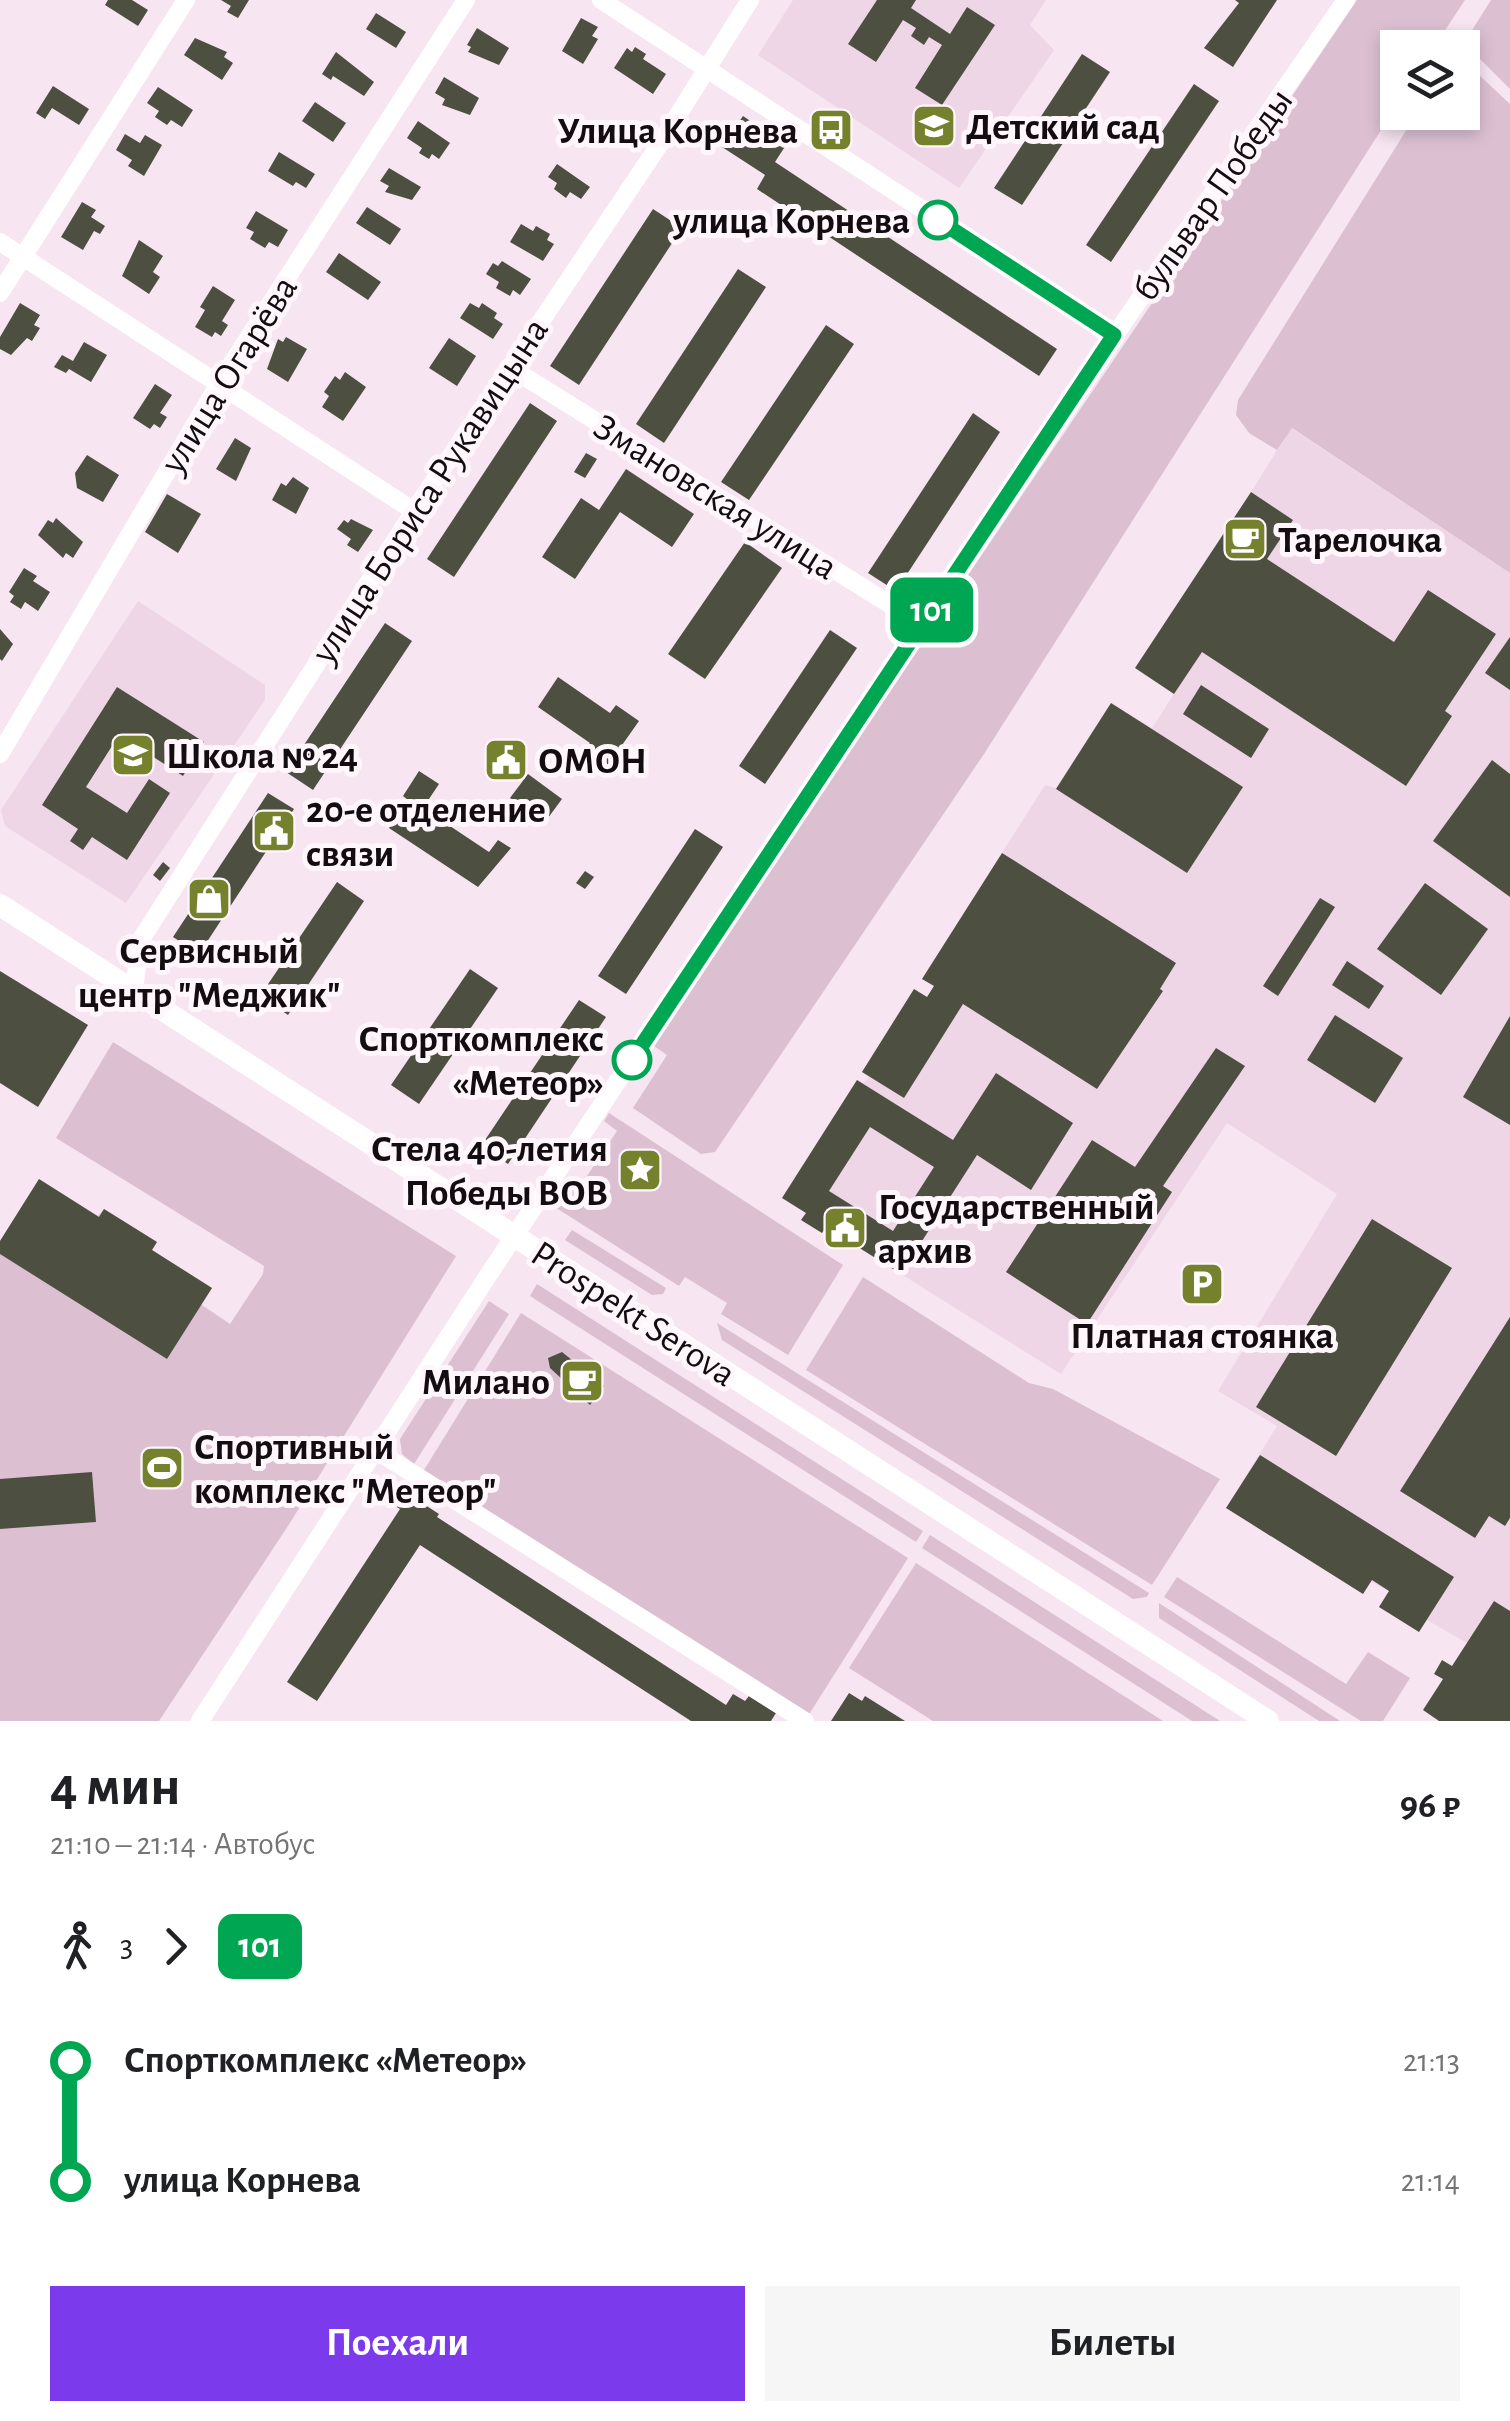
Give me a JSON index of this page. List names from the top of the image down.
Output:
{
  "streets": {
    "main road": ["Prospekt Serova"],
    "street": [
      "бульвар Победы",
      "улица Огарёва",
      "улица Бориса Рукавицына",
      "Змановская улица"
    ]
  },
  "crossings": [
    ["бульвар Победы", "Змановская улица"],
    ["бульвар Победы", "Prospekt Serova"],
    ["улица Бориса Рукавицына", "Змановская улица"],
    ["улица Бориса Рукавицына", "Prospekt Serova"]
  ],
  "places": {
    "school or university": ["Детский сад", "Школа № 24"],
    "bus stop": ["Улица Корнева"],
    "other": ["улица Корнева", "Спорткомплекс «Метеор»"],
    "cafe": ["Тарелочка", "Милано"],
    "public building": ["ОМОН", "20-е отделение связи", "Государственный архив"],
    "shop": ["Сервисный центр \"Меджик\""],
    "place": ["Стела 40-летия Победы ВОВ"],
    "parking": ["Платная стоянка"],
    "sports": ["Спортивный комплекс \"Метеор\""]
  },
  "lines": ["bus line 101"],
  "page": {
    "on_map": "101",
    "heading": ["4 мин", "21:10 – 21:14 · Автобус", "96 ₽"],
    "legs": ["3", "101"],
    "list": [
      {
        "name": "Спорткомплекс «Метеор»",
        "value": "21:13"
      },
      {
        "name": "улица Корнева",
        "value": "21:14"
      }
    ],
    "buttons": ["Поехали", "Билеты"]
  }
}
